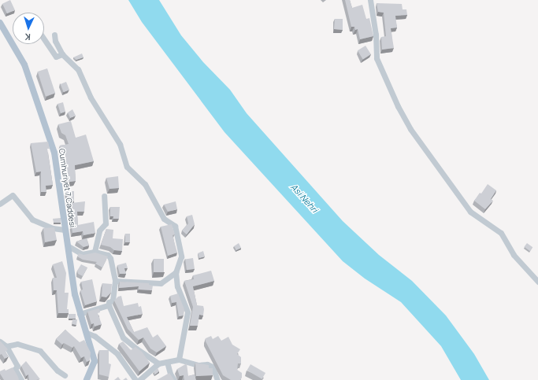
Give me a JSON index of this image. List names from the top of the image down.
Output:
{
  "streets": {
    "main road": ["Cumhuriyet 7 Caddesi"]
  },
  "water": ["Asi Nehri"],
  "north": "bottom"
}
